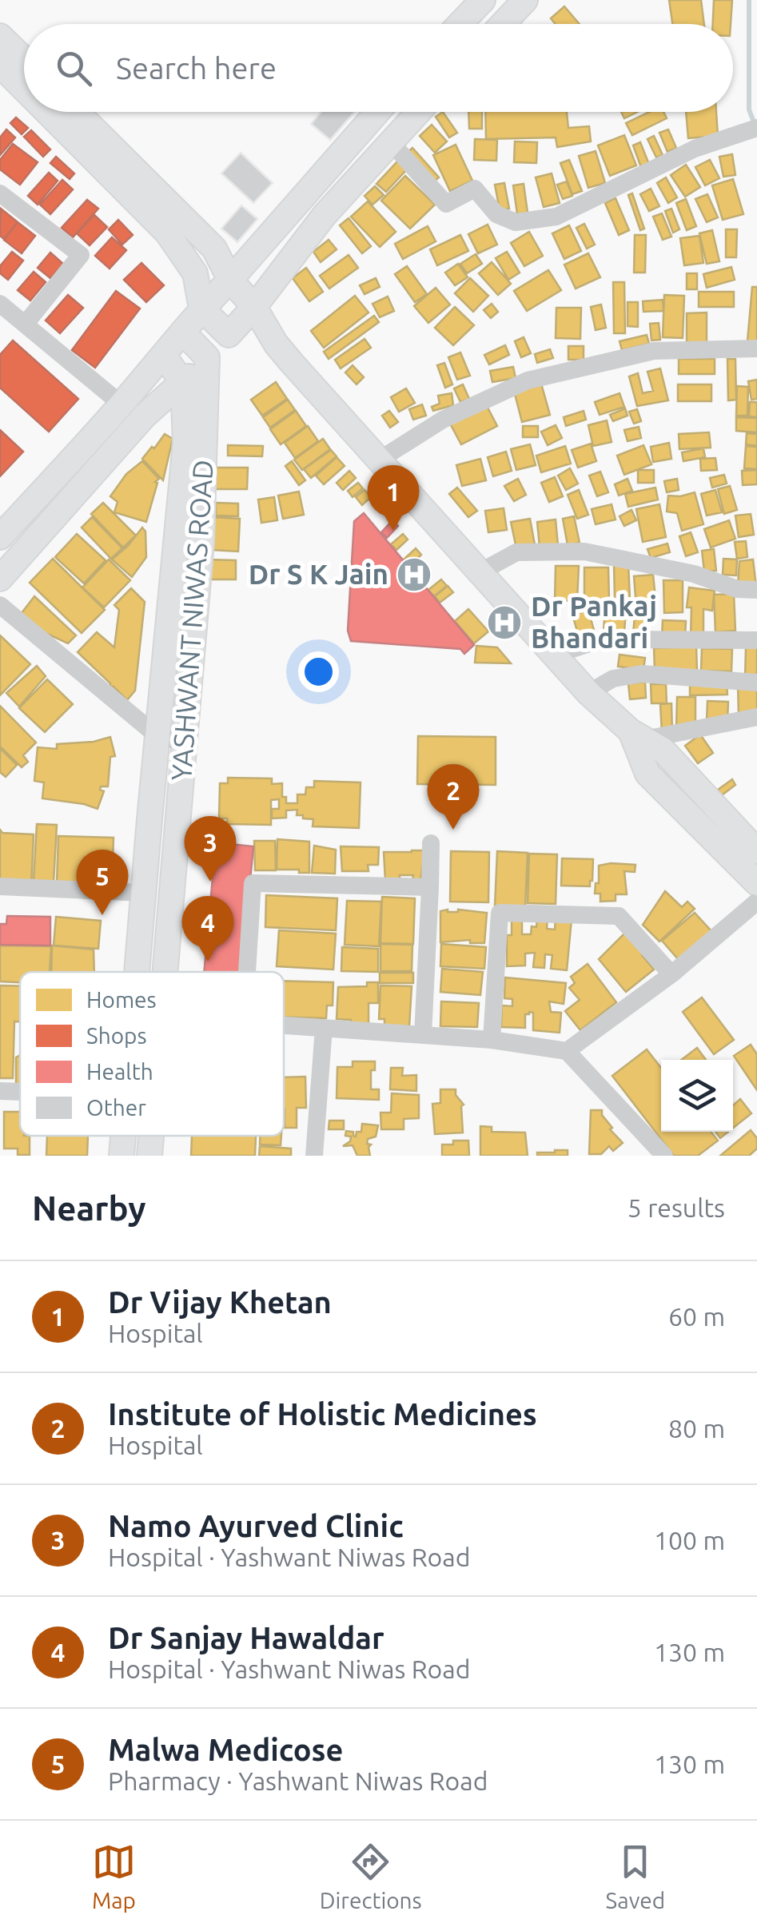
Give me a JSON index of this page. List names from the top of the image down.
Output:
{
  "streets": {
    "main road": ["YASHWANT NIWAS ROAD"]
  },
  "places": {
    "hospital": ["Dr S K Jain", "Dr Pankaj Bhandari"]
  },
  "legend": [
    "Homes",
    "Shops",
    "Health",
    "Other"
  ],
  "page": {
    "search": "Search here",
    "pins": [
      "1",
      "2",
      "3",
      "5",
      "4"
    ],
    "heading": ["Nearby", "5 results"],
    "list": [
      {
        "mark": "1",
        "name": "Dr Vijay Khetan",
        "note": "Hospital",
        "value": "60 m"
      },
      {
        "mark": "2",
        "name": "Institute of Holistic Medicines",
        "note": "Hospital",
        "value": "80 m"
      },
      {
        "mark": "3",
        "name": "Namo Ayurved Clinic",
        "note": "Hospital · Yashwant Niwas Road",
        "value": "100 m"
      },
      {
        "mark": "4",
        "name": "Dr Sanjay Hawaldar",
        "note": "Hospital · Yashwant Niwas Road",
        "value": "130 m"
      },
      {
        "mark": "5",
        "name": "Malwa Medicose",
        "note": "Pharmacy · Yashwant Niwas Road",
        "value": "130 m"
      }
    ],
    "nav": ["Map", "Directions", "Saved"]
  }
}
